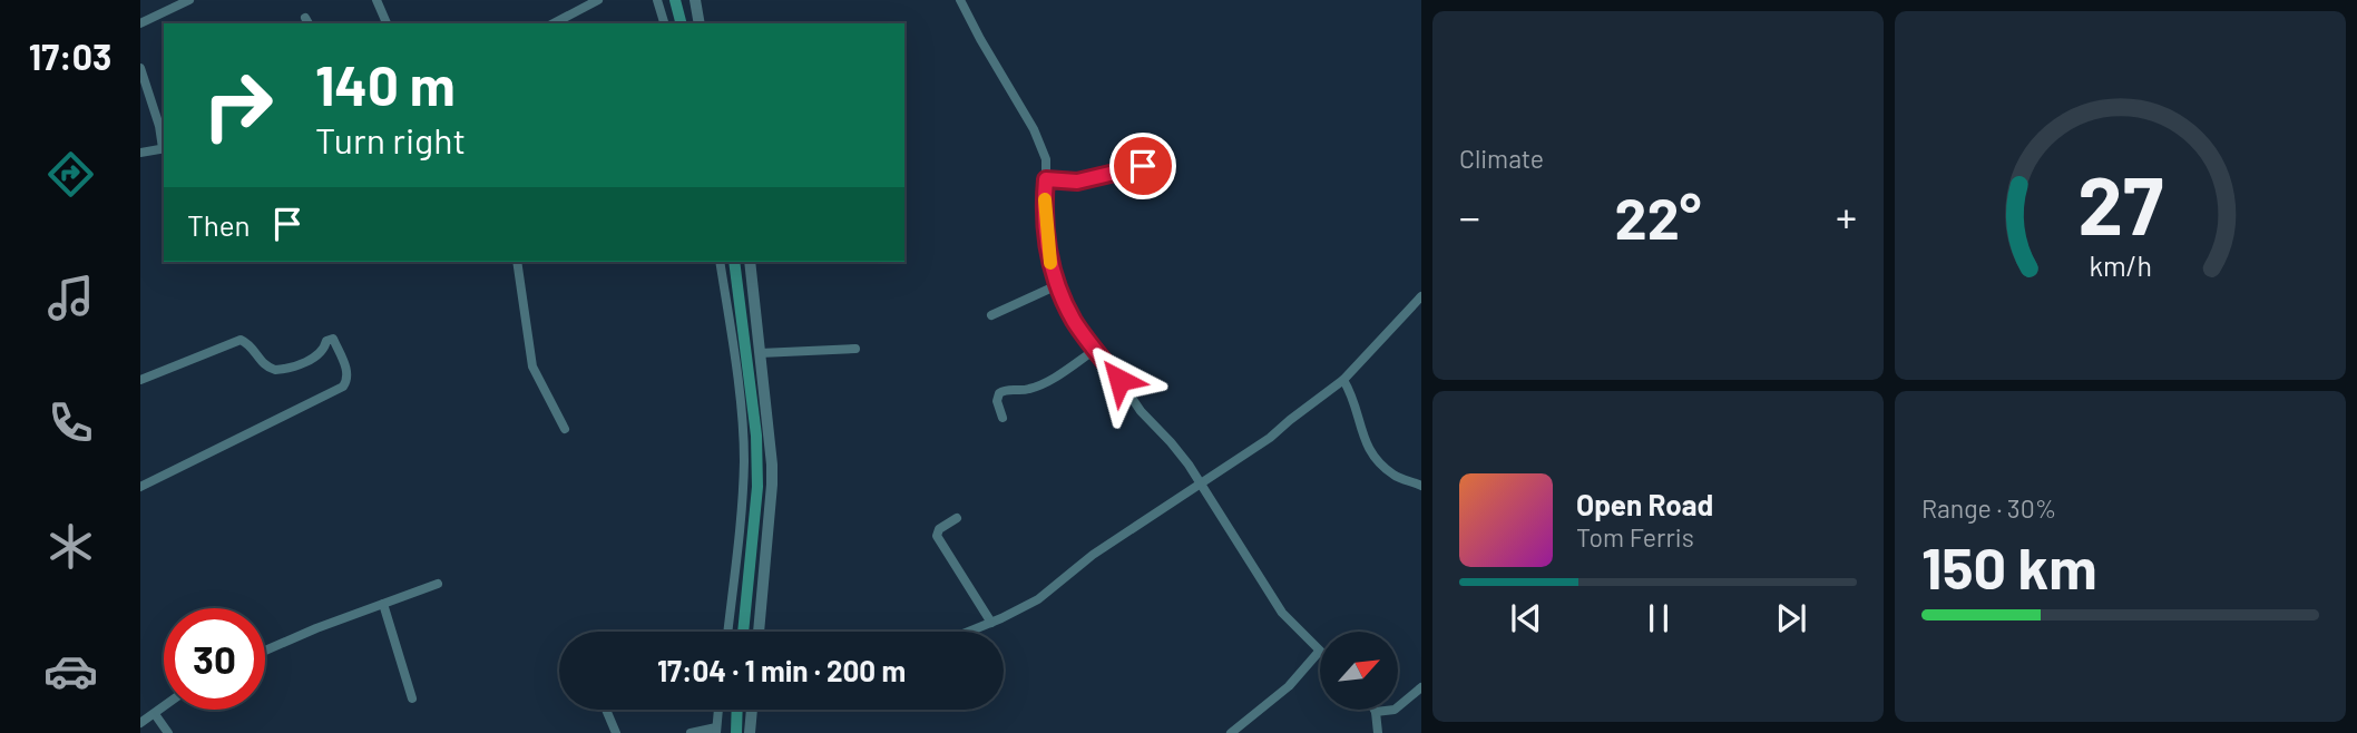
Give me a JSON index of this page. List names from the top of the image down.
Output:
{
  "north": "top right",
  "page": {
    "tabs": "17:03",
    "tile": [
      "Climate",
      ["Range · 30%", "150 km"]
    ],
    "turn": ["140 m", "Turn right"],
    "heat": ["−", "22°", "+"],
    "then": "Then",
    "song": ["Open Road", "Tom Ferris"],
    "limit": "30",
    "trip": "17:04 · 1 min · 200 m",
    "gauge": ["27", "km/h"]
  }
}
